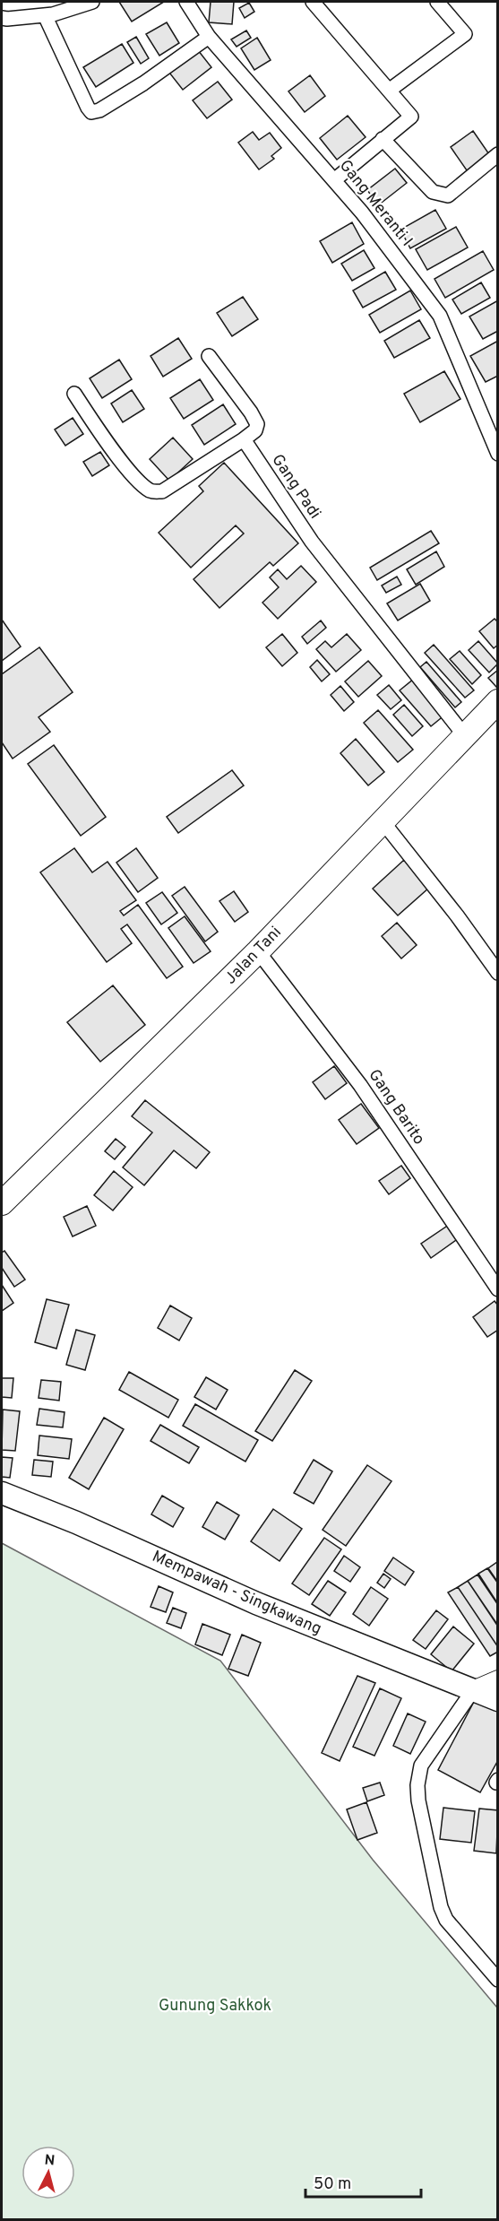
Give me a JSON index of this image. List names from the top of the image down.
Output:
{
  "streets": {
    "highway": ["Jalan Tani"],
    "main road": ["Mempawah - Singkawang"],
    "street": ["Gang Meranti I", "Gang Padi", "Gang Barito"]
  },
  "crossings": [
    ["Gang Padi", "Jalan Tani"],
    ["Jalan Tani", "Gang Barito"]
  ],
  "parks": ["Gunung Sakkok"],
  "scale_bar": "50 m",
  "north": "top"
}
